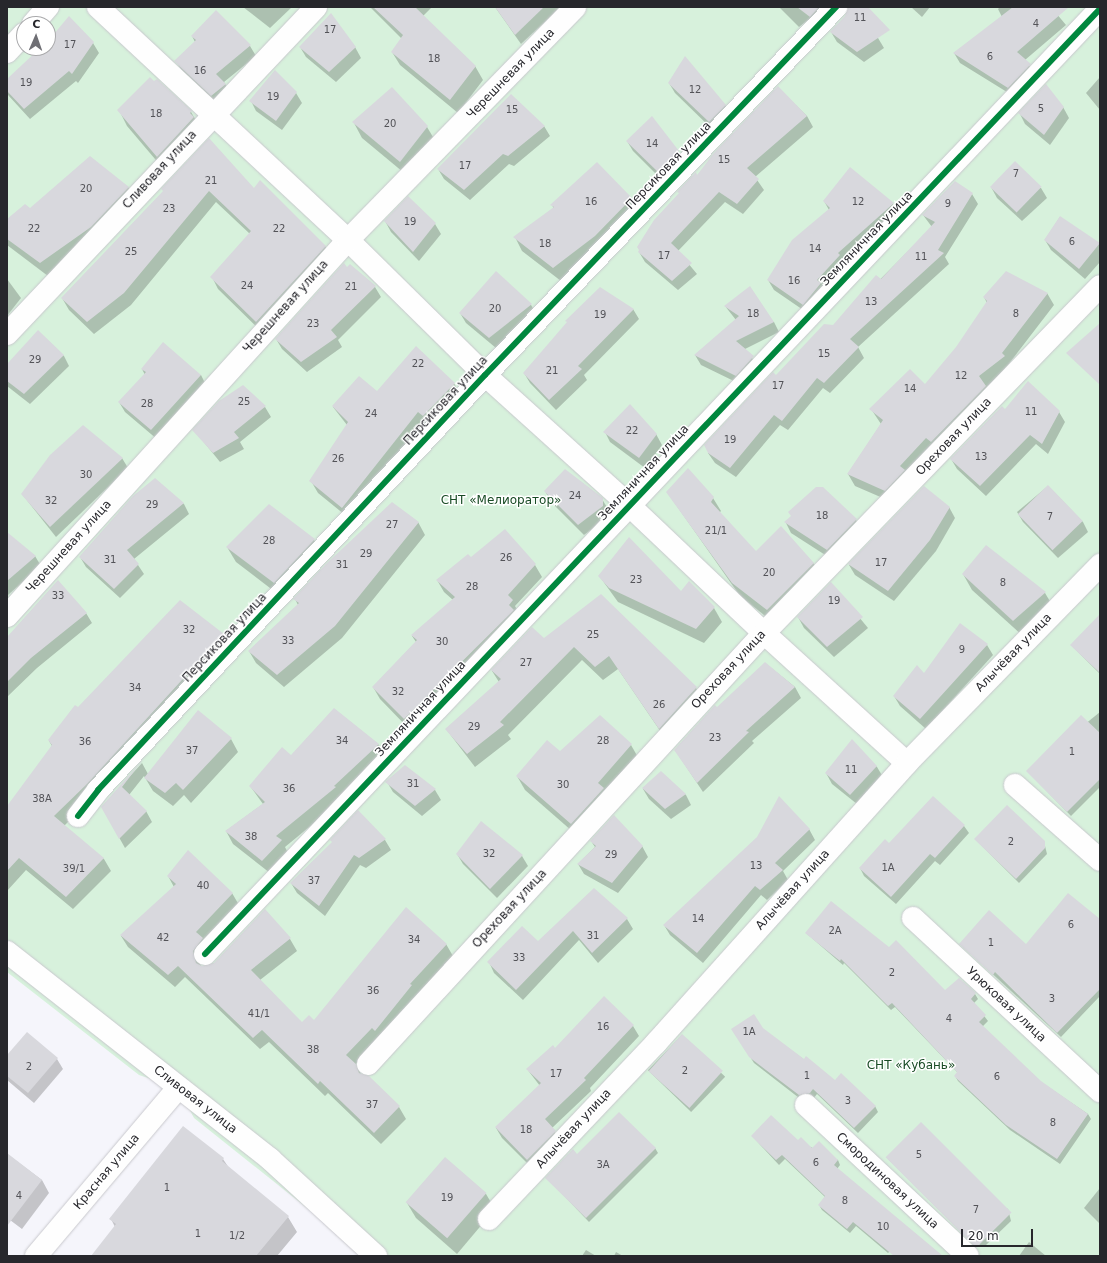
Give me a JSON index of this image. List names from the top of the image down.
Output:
{
  "streets": {
    "street": [
      "Черешневая улица",
      "Персиковая улица",
      "Сливовая улица",
      "Земляничная улица",
      "Ореховая улица",
      "Алычёвая улица",
      "Урюковая улица",
      "Красная улица",
      "Смородиновая улица"
    ]
  },
  "crossings": [
    ["Сливовая улица", "Красная улица"]
  ],
  "parks": ["СНТ «Мелиоратор»", "СНТ «Кубань»"],
  "house_numbers": [
    "11",
    "4",
    "17",
    "17",
    "6",
    "18",
    "16",
    "19",
    "12",
    "19",
    "5",
    "15",
    "18",
    "20",
    "14",
    "15",
    "17",
    "7",
    "21",
    "20",
    "16",
    "12",
    "9",
    "23",
    "19",
    "22",
    "22",
    "6",
    "18",
    "14",
    "25",
    "17",
    "11",
    "16",
    "24",
    "21",
    "13",
    "20",
    "18",
    "8",
    "19",
    "23",
    "15",
    "29",
    "22",
    "21",
    "12",
    "17",
    "14",
    "25",
    "28",
    "11",
    "24",
    "22",
    "19",
    "13",
    "26",
    "30",
    "24",
    "32",
    "29",
    "18",
    "7",
    "27",
    "21/1",
    "28",
    "29",
    "26",
    "31",
    "17",
    "31",
    "20",
    "23",
    "8",
    "28",
    "33",
    "19",
    "32",
    "25",
    "33",
    "30",
    "9",
    "27",
    "34",
    "32",
    "26",
    "29",
    "23",
    "34",
    "28",
    "36",
    "37",
    "1",
    "11",
    "31",
    "30",
    "36",
    "38А",
    "38",
    "2",
    "32",
    "29",
    "13",
    "1А",
    "39/1",
    "37",
    "40",
    "14",
    "6",
    "2А",
    "31",
    "42",
    "34",
    "1",
    "33",
    "2",
    "36",
    "3",
    "41/1",
    "4",
    "16",
    "1А",
    "38",
    "2",
    "2",
    "17",
    "1",
    "6",
    "3",
    "37",
    "8",
    "18",
    "5",
    "6",
    "3А",
    "1",
    "4",
    "19",
    "8",
    "7",
    "10",
    "1",
    "1/2"
  ],
  "scale_bar": "20 m",
  "north": "top"
}
